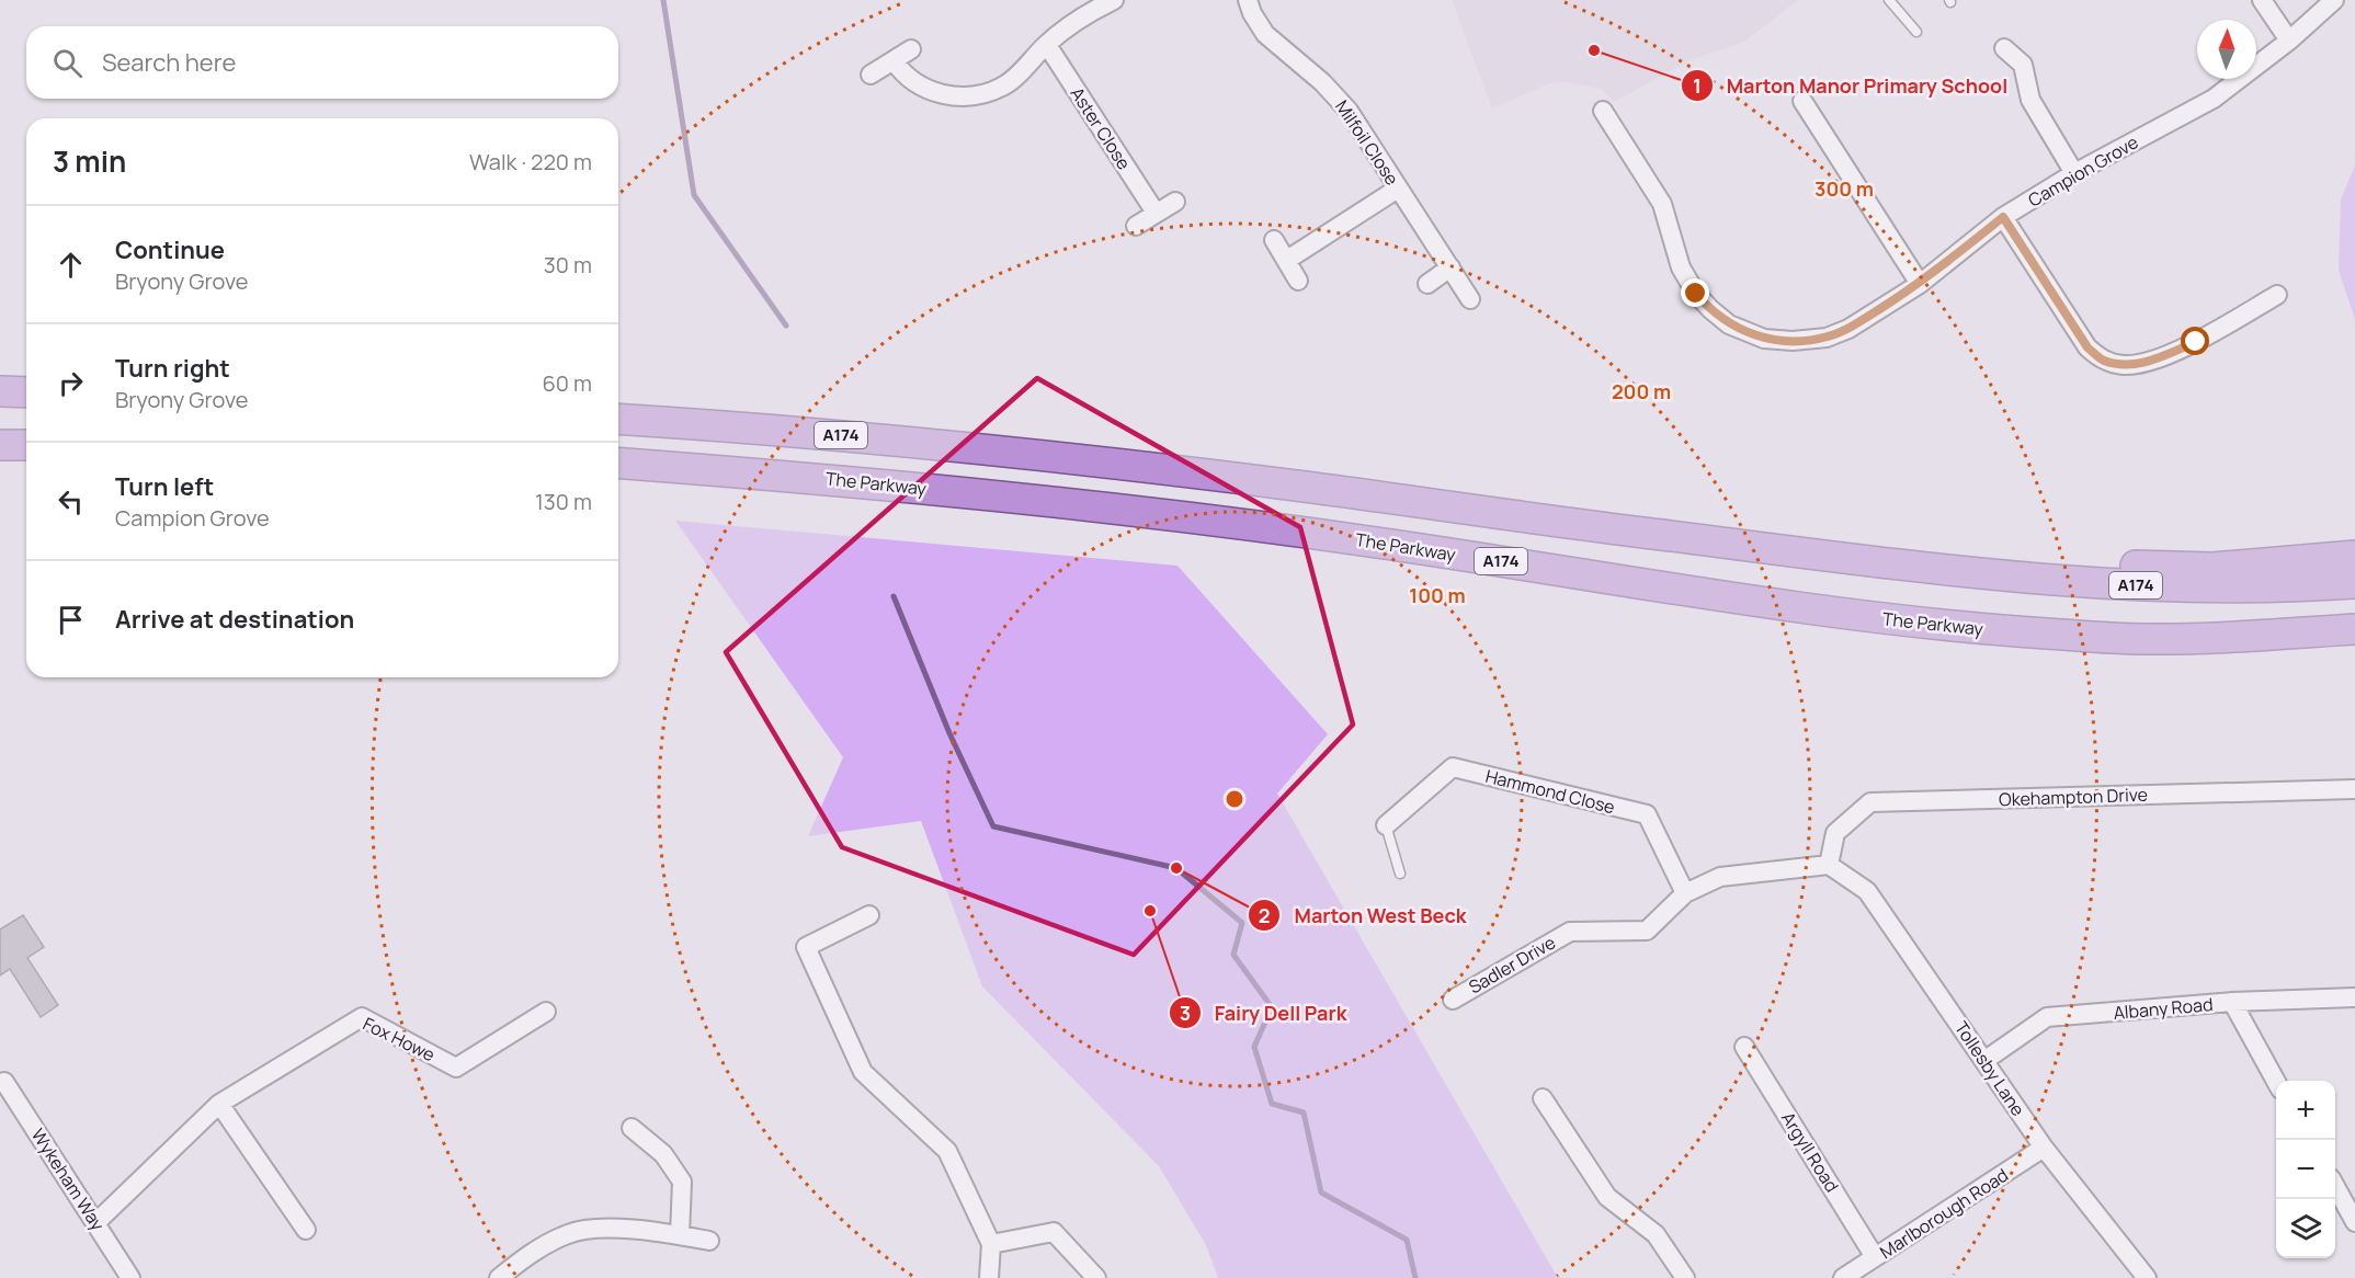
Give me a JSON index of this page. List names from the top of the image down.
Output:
{
  "streets": {
    "highway": ["A174", "The Parkway"],
    "street": [
      "Aster Close",
      "Milfoil Close",
      "Campion Grove",
      "Hammond Close",
      "Okehampton Drive",
      "Sadler Drive",
      "Albany Road",
      "Fox Howe",
      "Tollesby Lane",
      "Argyll Road",
      "Wykeham Way",
      "Marlborough Road"
    ]
  },
  "crossings": [
    ["A174", "The Parkway"],
    ["Hammond Close", "Sadler Drive"],
    ["Okehampton Drive", "Sadler Drive"],
    ["Okehampton Drive", "Tollesby Lane"],
    ["Sadler Drive", "Tollesby Lane"],
    ["Albany Road", "Tollesby Lane"],
    ["Fox Howe", "Wykeham Way"],
    ["Tollesby Lane", "Marlborough Road"],
    ["Argyll Road", "Marlborough Road"]
  ],
  "places": ["Marton Manor Primary School", "Marton West Beck", "Fairy Dell Park"],
  "north": "top",
  "page": {
    "search": "Search here",
    "heading": ["3 min", "Walk · 220 m"],
    "list": [
      ["Continue", "Bryony Grove", "30 m"],
      ["Turn right", "Bryony Grove", "60 m"],
      ["Turn left", "Campion Grove", "130 m"],
      "Arrive at destination"
    ],
    "map_buttons": ["+", "−"]
  },
  "rings": ["300 m", "200 m", "100 m"]
}
